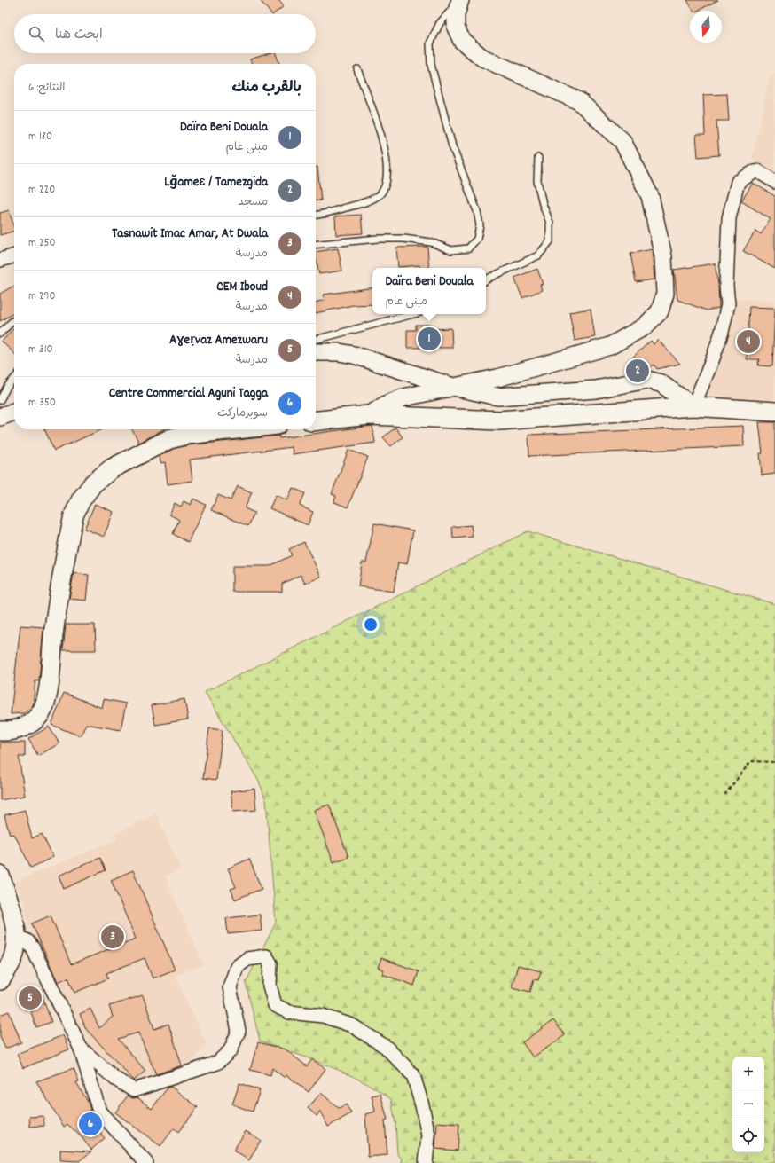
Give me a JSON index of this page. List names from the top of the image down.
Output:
{
  "north": "bottom",
  "page": {
    "search": "ابحث هنا",
    "heading": ["بالقرب منك", "النتائج: 6"],
    "list": [
      {
        "mark": "1",
        "name": "Daïra Beni Douala",
        "note": "مبنى عام",
        "value": "180 m"
      },
      {
        "mark": "2",
        "name": "Lǧameɛ / Tamezgida",
        "note": "مسجد",
        "value": "220 m"
      },
      {
        "mark": "3",
        "name": "Tasnawit Imac Amar, At Dwala",
        "note": "مدرسة",
        "value": "250 m"
      },
      {
        "mark": "4",
        "name": "CEM Iboud",
        "note": "مدرسة",
        "value": "290 m"
      },
      {
        "mark": "5",
        "name": "Aɣeṛvaz Amezwaru",
        "note": "مدرسة",
        "value": "310 m"
      },
      {
        "mark": "6",
        "name": "Centre Commercial Aguni Tagga",
        "note": "سوبرماركت",
        "value": "350 m"
      }
    ],
    "popup": ["Daïra Beni Douala", "مبنى عام"],
    "pins": [
      "1",
      "4",
      "2",
      "3",
      "5",
      "6"
    ],
    "map_buttons": ["+", "−"]
  }
}
